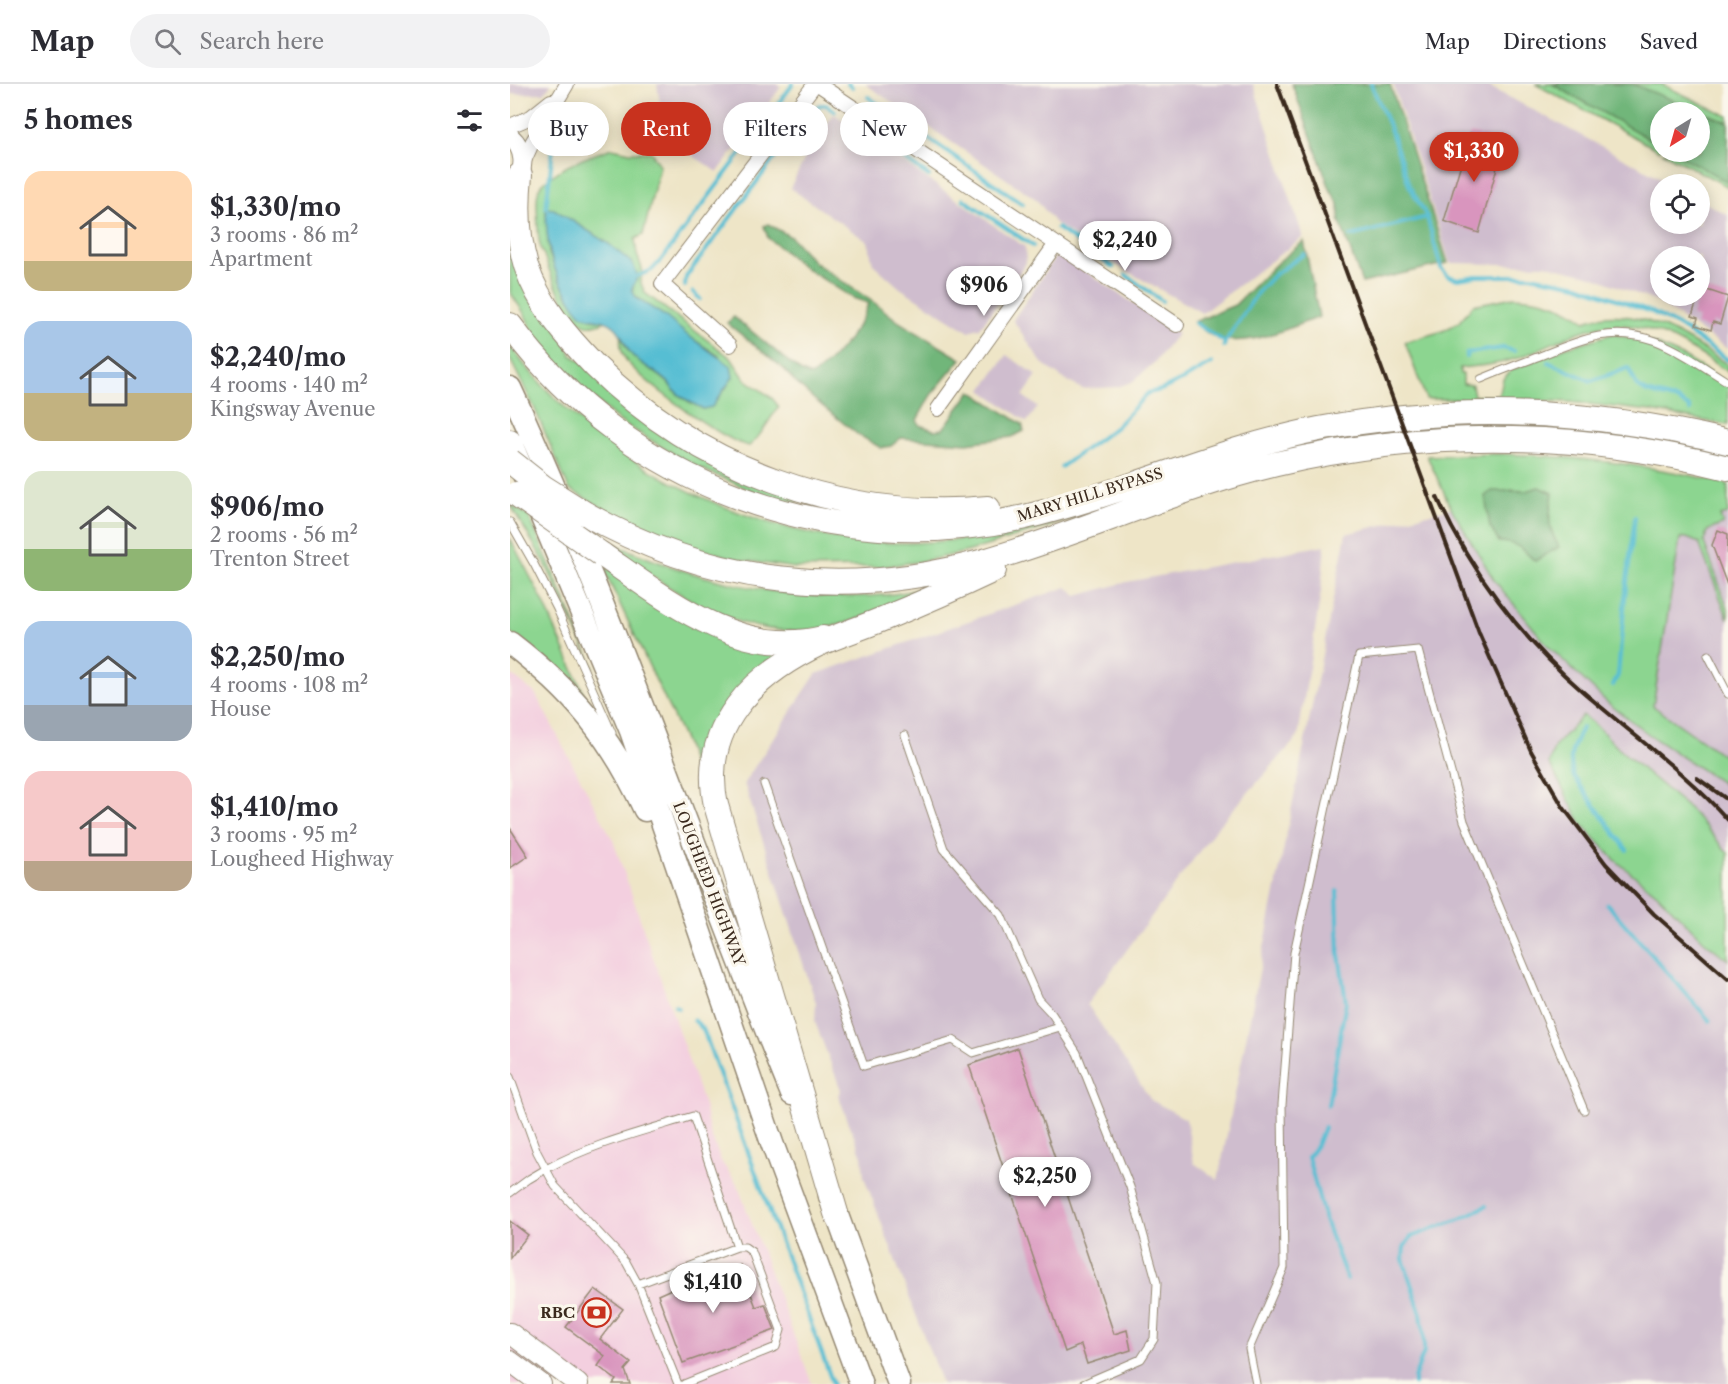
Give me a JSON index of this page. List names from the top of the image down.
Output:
{
  "streets": {
    "highway": ["MARY HILL BYPASS"],
    "main road": ["LOUGHEED HIGHWAY"]
  },
  "places": {
    "bank": ["RBC"]
  },
  "north": "bottom left",
  "page": {
    "header": "Map",
    "search": "Search here",
    "nav": ["Map", "Directions", "Saved"],
    "heading": "5 homes",
    "chip": [
      "Buy",
      "Rent",
      "Filters",
      "New"
    ],
    "price": [
      "$1,330",
      "$2,240",
      "$906",
      "$2,250",
      "$1,410"
    ],
    "list": [
      {
        "name": "$1,330/mo",
        "note": "3 rooms · 86 m² · Apartment"
      },
      {
        "name": "$2,240/mo",
        "note": "4 rooms · 140 m² · Kingsway Avenue"
      },
      {
        "name": "$906/mo",
        "note": "2 rooms · 56 m² · Trenton Street"
      },
      {
        "name": "$2,250/mo",
        "note": "4 rooms · 108 m² · House"
      },
      {
        "name": "$1,410/mo",
        "note": "3 rooms · 95 m² · Lougheed Highway"
      }
    ]
  }
}
